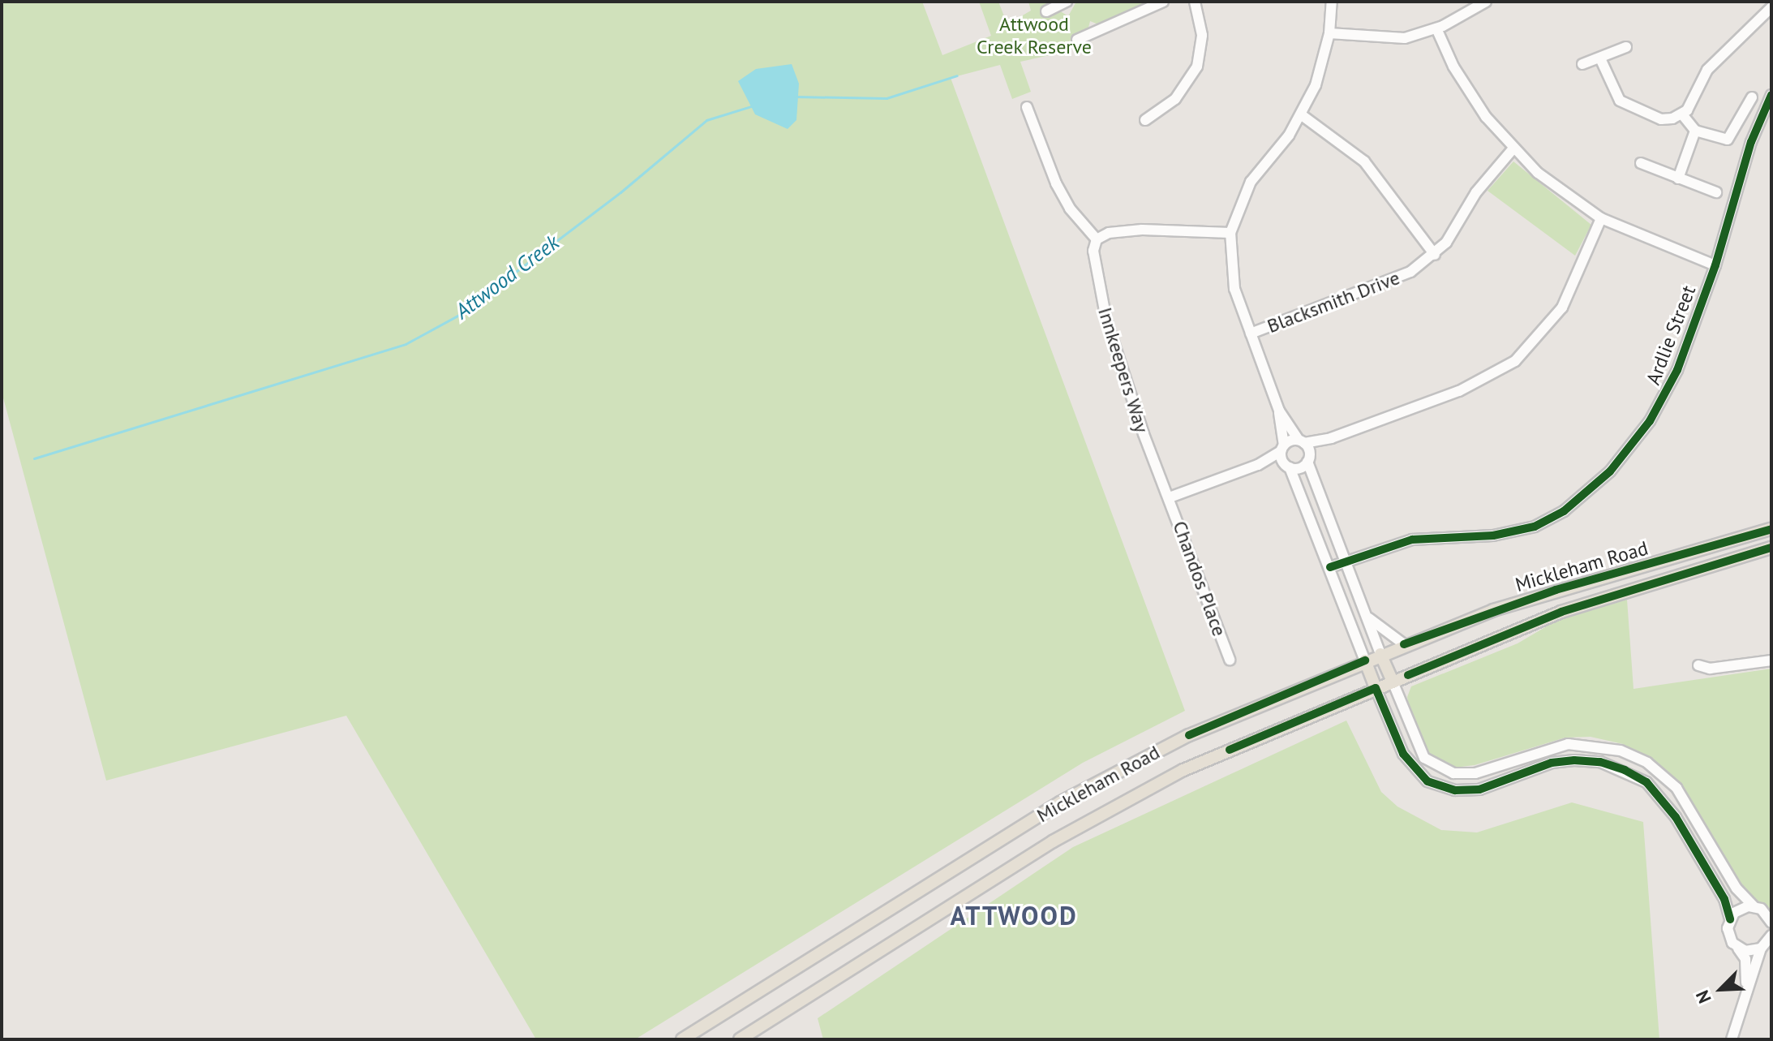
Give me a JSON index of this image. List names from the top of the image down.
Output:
{
  "streets": {
    "main road": ["Mickleham Road"],
    "street": [
      "Blacksmith Drive",
      "Ardlie Street",
      "Innkeepers Way",
      "Chandos Place"
    ]
  },
  "crossings": [
    ["Innkeepers Way", "Chandos Place"]
  ],
  "districts": ["ATTWOOD"],
  "water": ["Attwood Creek"],
  "parks": ["Attwood Creek Reserve"],
  "north": "bottom left"
}
